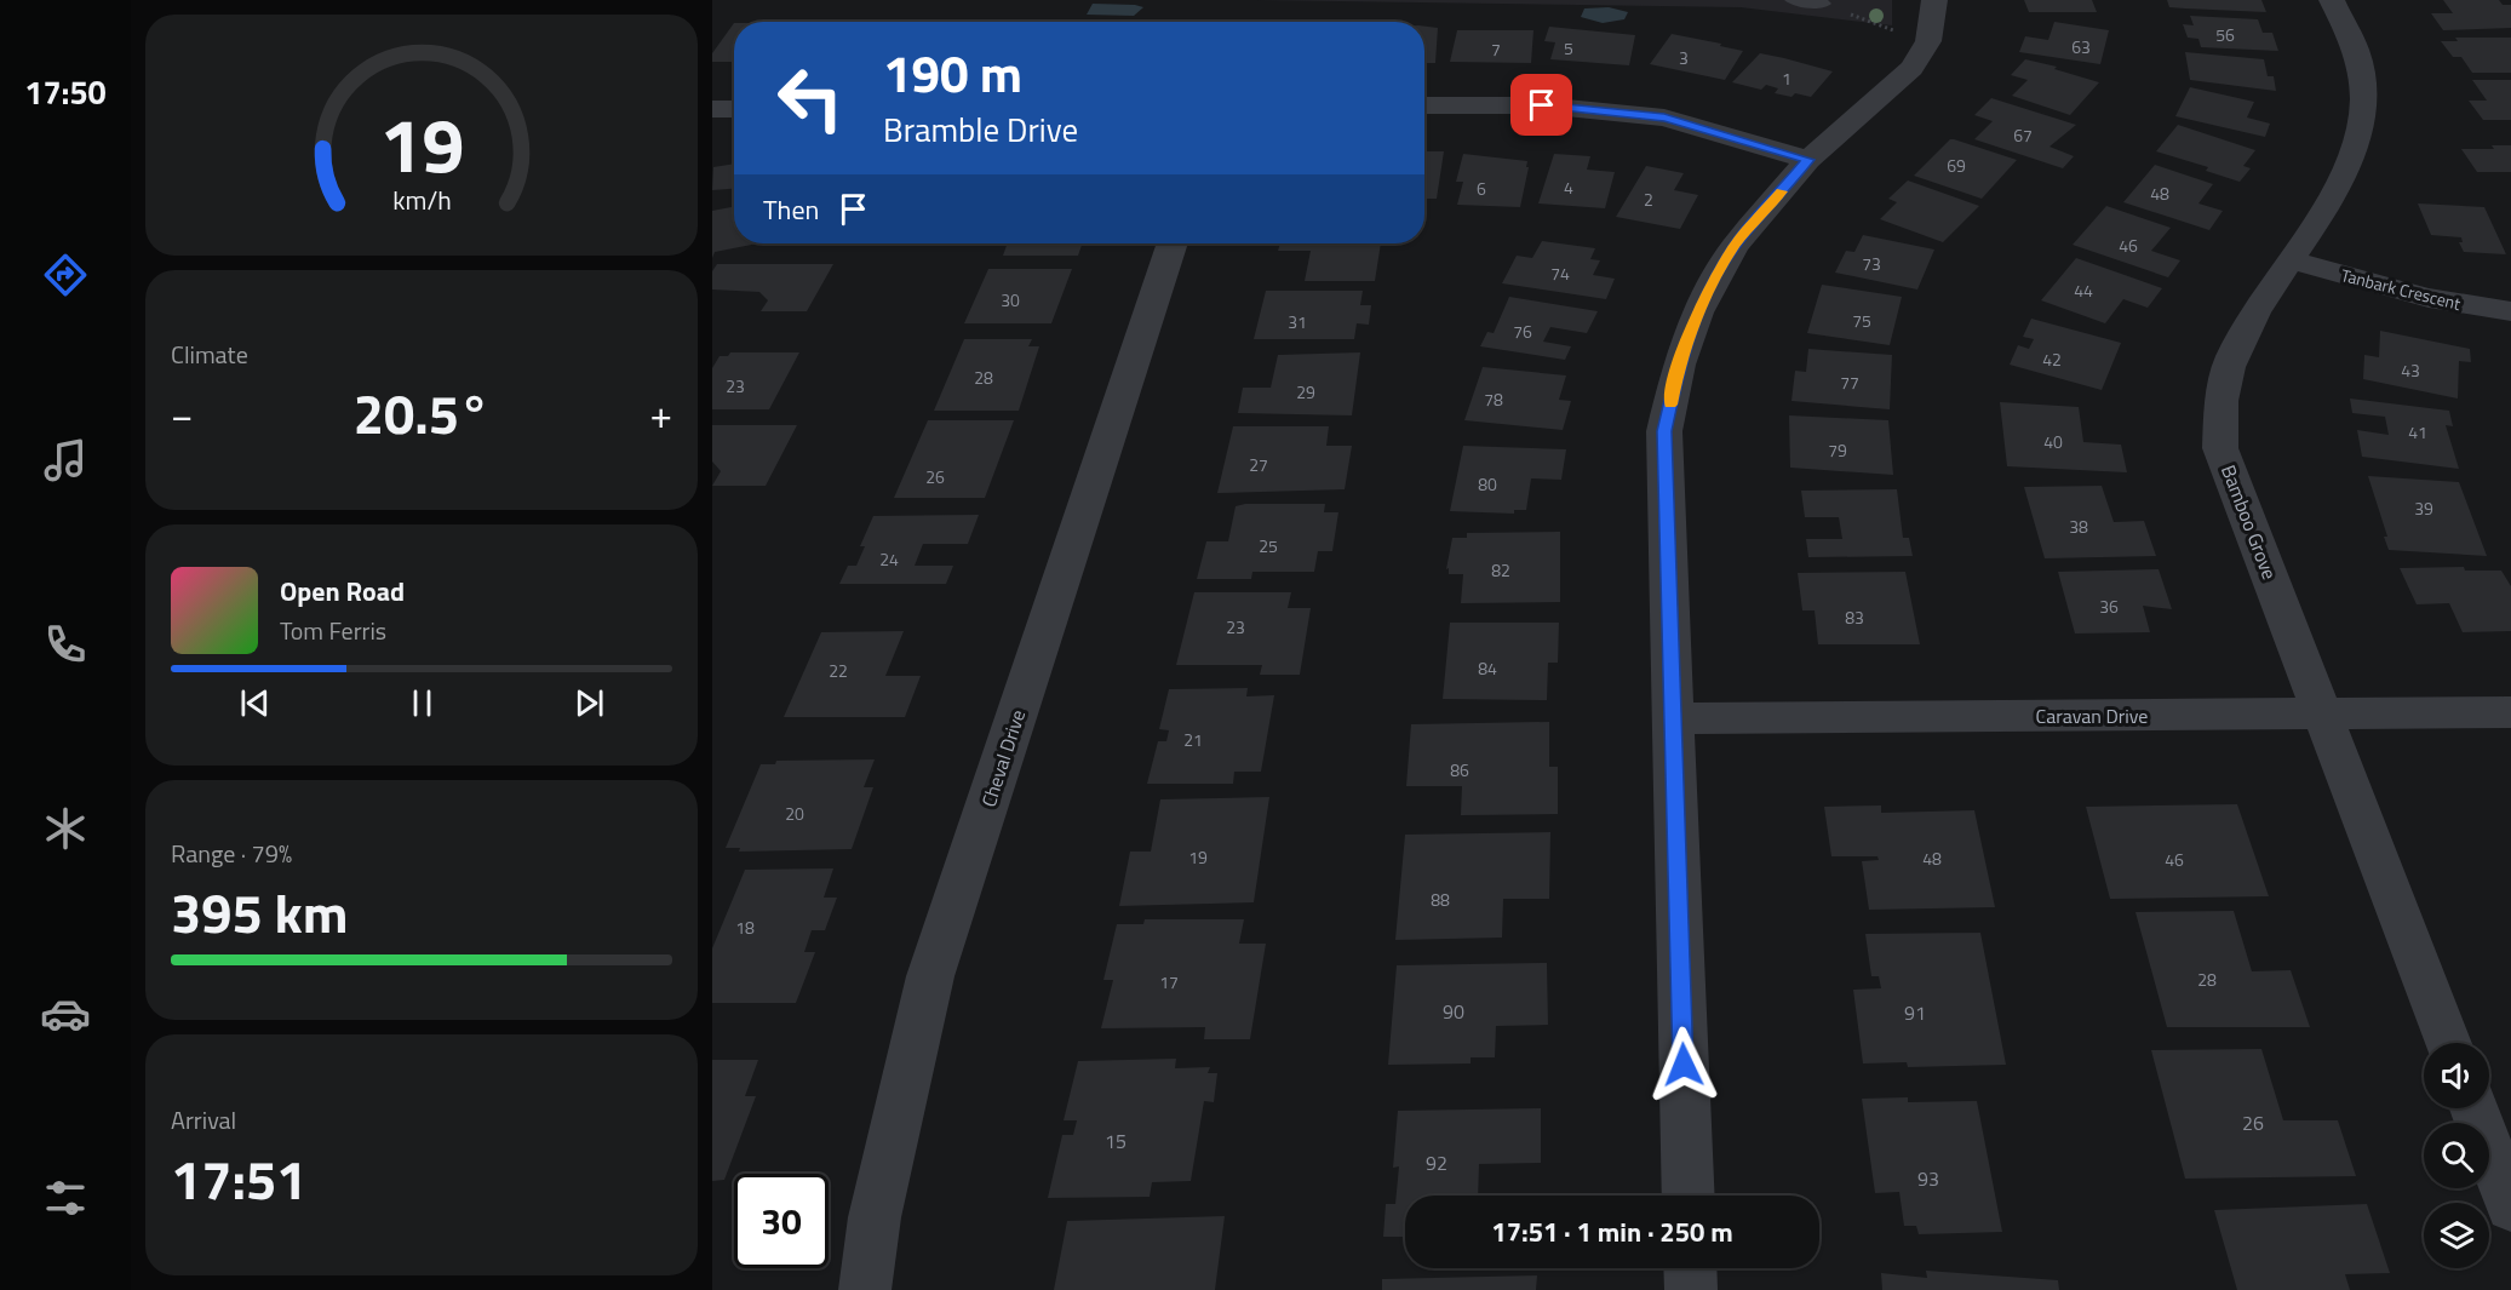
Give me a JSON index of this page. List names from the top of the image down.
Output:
{
  "streets": {
    "street": [
      "Tanbark Crescent",
      "Bamboo Grove",
      "Caravan Drive",
      "Cheval Drive"
    ]
  },
  "crossings": [
    ["Tanbark Crescent", "Bamboo Grove"],
    ["Bamboo Grove", "Caravan Drive"]
  ],
  "house_numbers": [
    "56",
    "63",
    "5",
    "7",
    "3",
    "1",
    "67",
    "69",
    "4",
    "6",
    "48",
    "2",
    "46",
    "73",
    "74",
    "44",
    "30",
    "75",
    "31",
    "76",
    "42",
    "43",
    "28",
    "77",
    "23",
    "29",
    "78",
    "41",
    "40",
    "79",
    "27",
    "26",
    "80",
    "39",
    "38",
    "25",
    "24",
    "82",
    "36",
    "83",
    "23",
    "84",
    "22",
    "21",
    "86",
    "20",
    "19",
    "48",
    "46",
    "88",
    "18",
    "28",
    "17",
    "90",
    "91",
    "26",
    "15",
    "92",
    "93"
  ],
  "page": {
    "tabs": "17:50",
    "turn": ["190 m", "Bramble Drive"],
    "then": "Then",
    "tile": [
      "Climate",
      ["Range · 79%", "395 km"],
      ["Arrival", "17:51"]
    ],
    "heat": ["−", "20.5°", "+"],
    "song": ["Open Road", "Tom Ferris"],
    "limit": "30",
    "trip": "17:51 · 1 min · 250 m",
    "gauge": ["19", "km/h"]
  }
}
